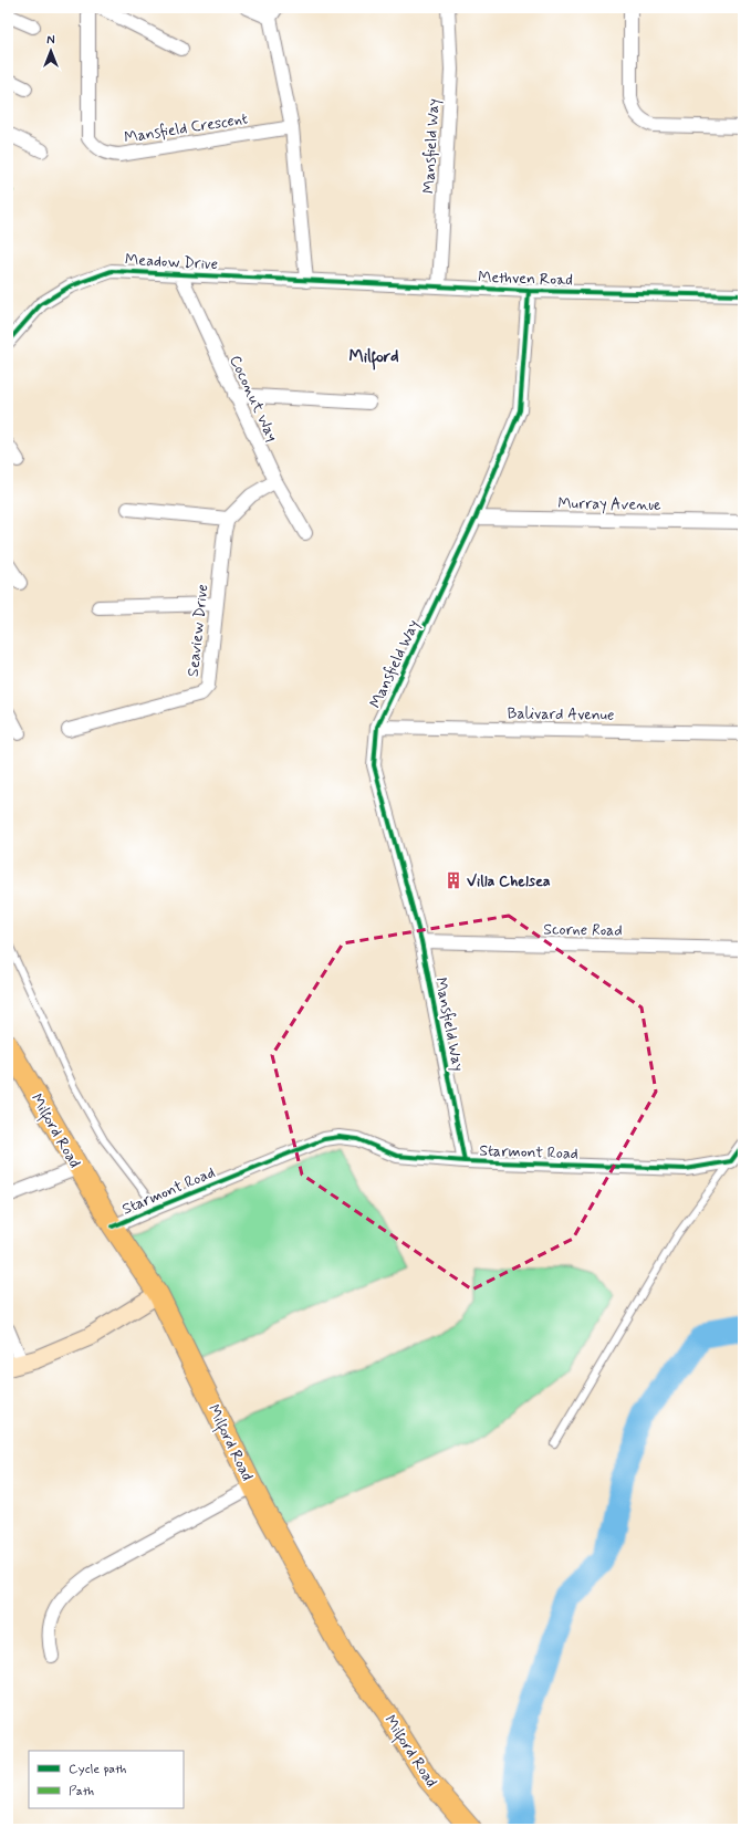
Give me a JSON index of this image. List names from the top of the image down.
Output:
{
  "streets": {
    "main road": ["Milford Road"],
    "street": [
      "Mansfield Crescent",
      "Mansfield Way",
      "Meadow Drive",
      "Methven Road",
      "Coconut Way",
      "Murray Avenue",
      "Seaview Drive",
      "Balivard Avenue",
      "Scorne Road",
      "Starmont Road"
    ]
  },
  "crossings": [
    ["Mansfield Way", "Methven Road"],
    ["Mansfield Way", "Murray Avenue"],
    ["Mansfield Way", "Balivard Avenue"],
    ["Mansfield Way", "Scorne Road"],
    ["Mansfield Way", "Starmont Road"],
    ["Meadow Drive", "Methven Road"],
    ["Meadow Drive", "Coconut Way"],
    ["Milford Road", "Starmont Road"]
  ],
  "districts": ["Milford"],
  "places": {
    "building": ["Villa Chelsea"]
  },
  "legend": ["Cycle path", "Path"],
  "north": "top"
}
